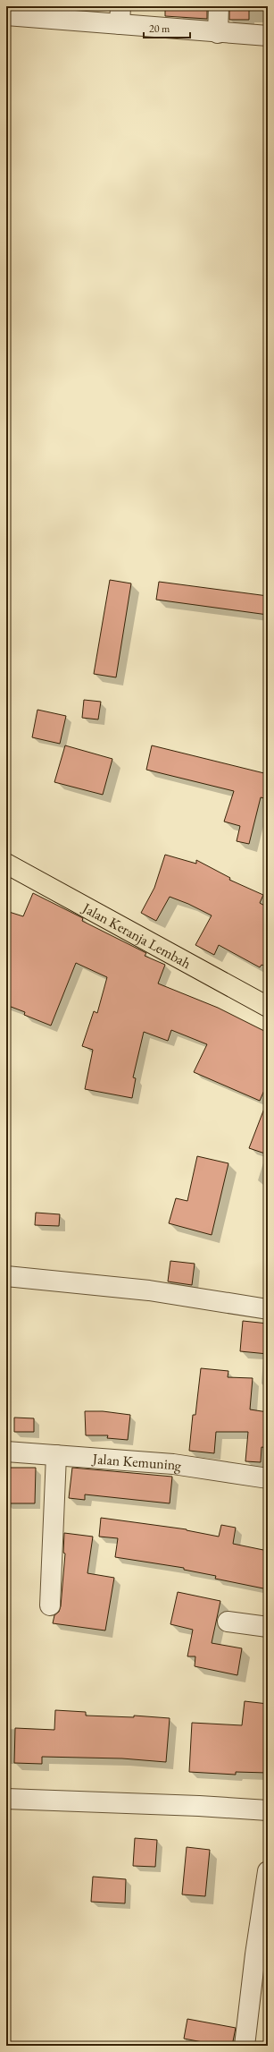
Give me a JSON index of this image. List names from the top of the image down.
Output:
{
  "streets": {
    "main road": ["Jalan Keranja Lembah"],
    "street": ["Jalan Kemuning"]
  },
  "scale_bar": "20 m"
}
